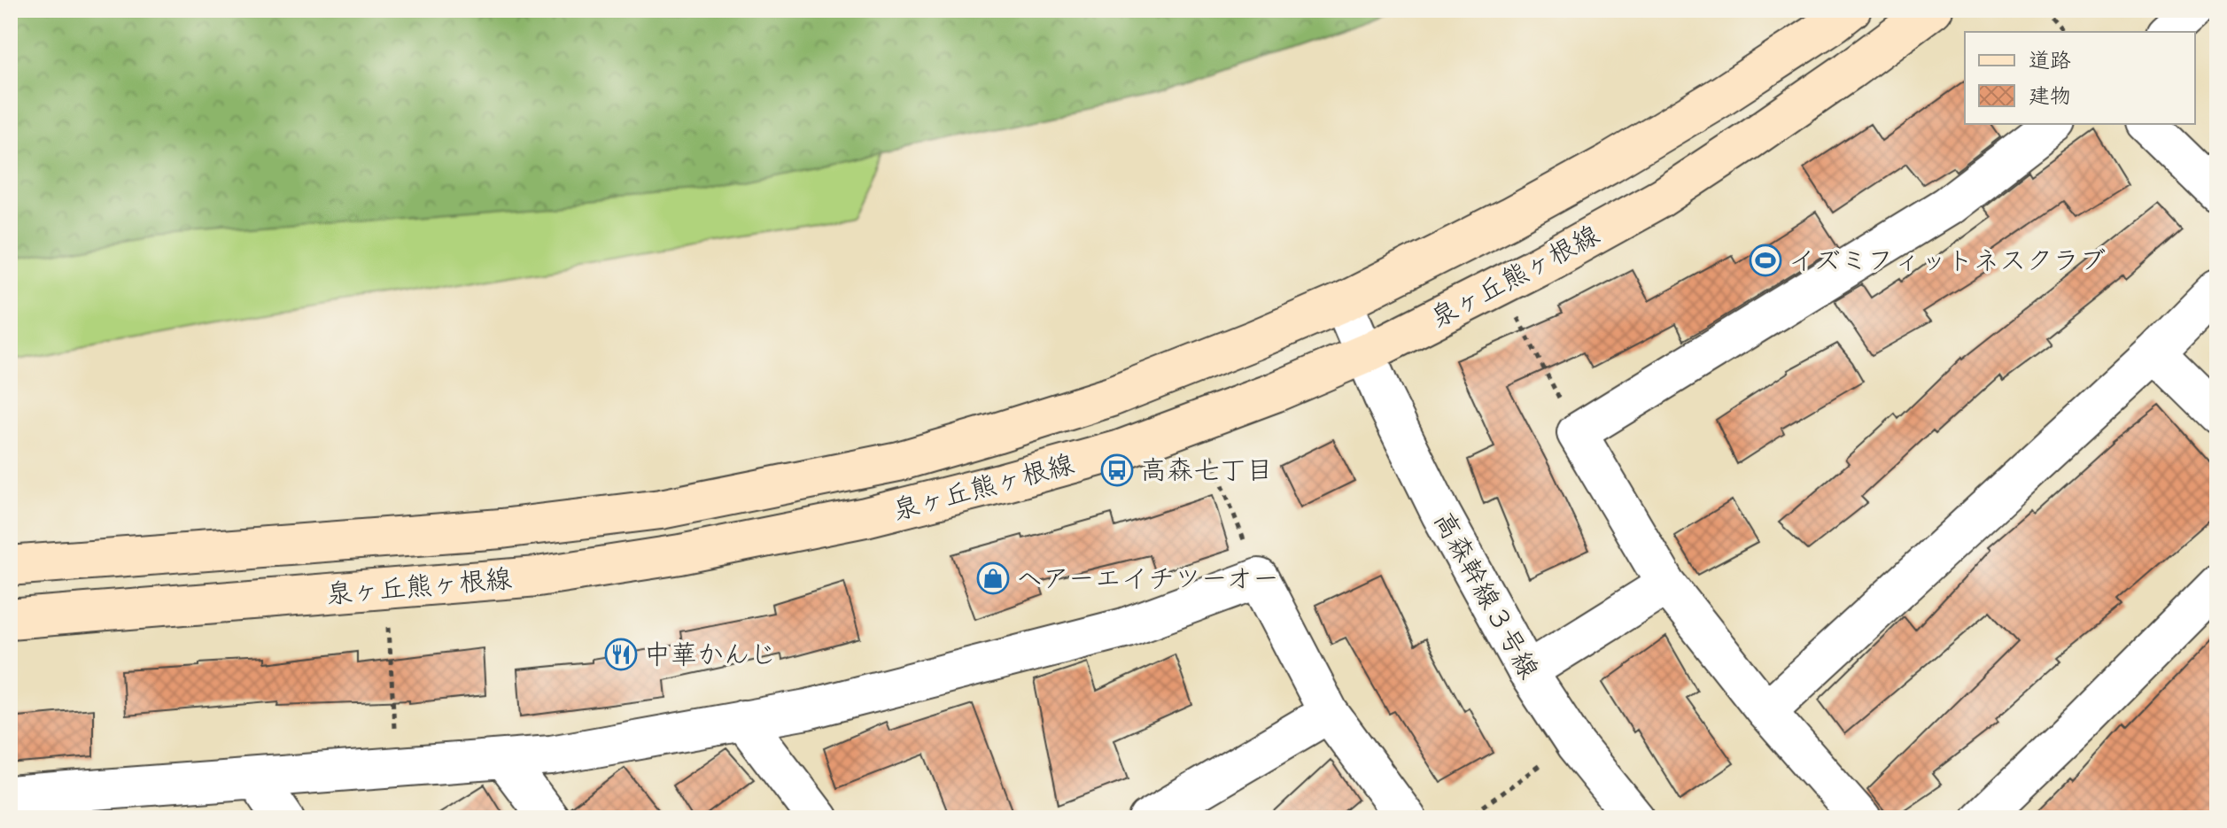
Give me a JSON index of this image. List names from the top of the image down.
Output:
{
  "streets": {
    "main road": ["泉ヶ丘熊ヶ根線"],
    "street": ["高森幹線３号線"]
  },
  "crossings": [
    ["泉ヶ丘熊ヶ根線", "高森幹線３号線"]
  ],
  "places": {
    "sports": ["イズミフィットネスクラブ"],
    "bus stop": ["高森七丁目"],
    "shop": ["ヘアーエイチツーオー"],
    "restaurant": ["中華かんじ"]
  },
  "legend": ["道路", "建物"]
}
